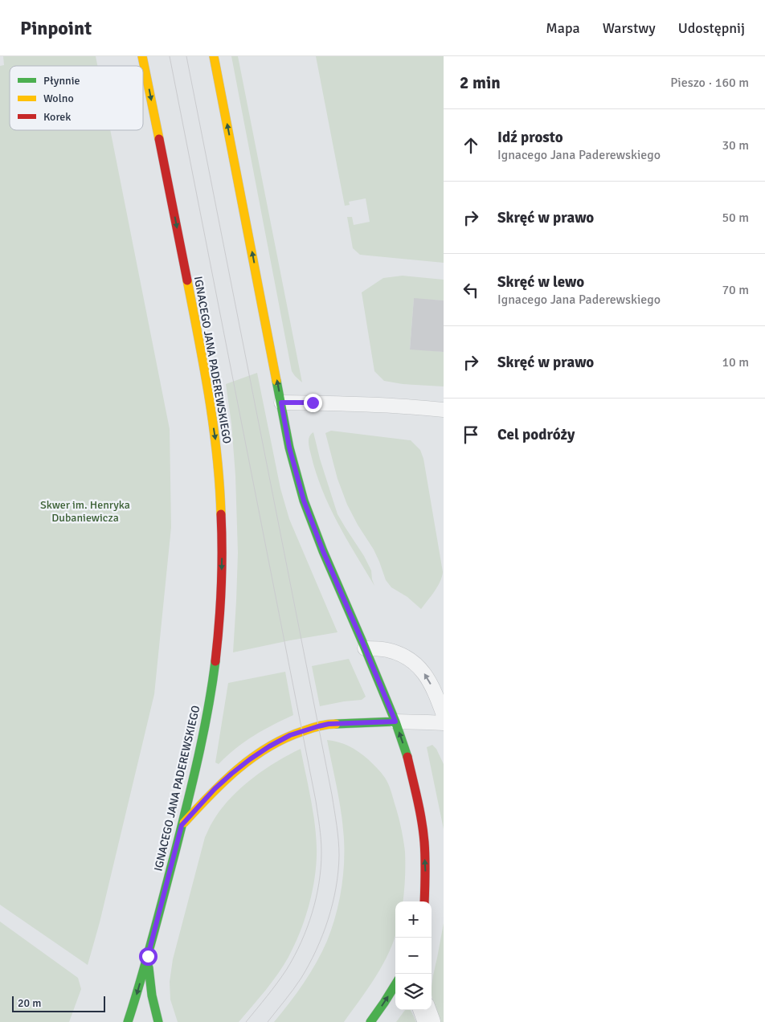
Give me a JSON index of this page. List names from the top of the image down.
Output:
{
  "streets": {
    "main road": ["IGNACEGO JANA PADEREWSKIEGO"]
  },
  "parks": ["Skwer im. Henryka Dubaniewicza"],
  "legend": ["Płynnie", "Wolno", "Korek"],
  "scale_bar": "20 m",
  "page": {
    "header": "Pinpoint",
    "nav": ["Mapa", "Warstwy", "Udostępnij"],
    "heading": ["2 min", "Pieszo · 160 m"],
    "list": [
      ["Idź prosto", "Ignacego Jana Paderewskiego", "30 m"],
      ["Skręć w prawo", "50 m"],
      ["Skręć w lewo", "Ignacego Jana Paderewskiego", "70 m"],
      ["Skręć w prawo", "10 m"],
      "Cel podróży"
    ],
    "map_buttons": ["+", "−"],
    "scale": "20 m"
  }
}
